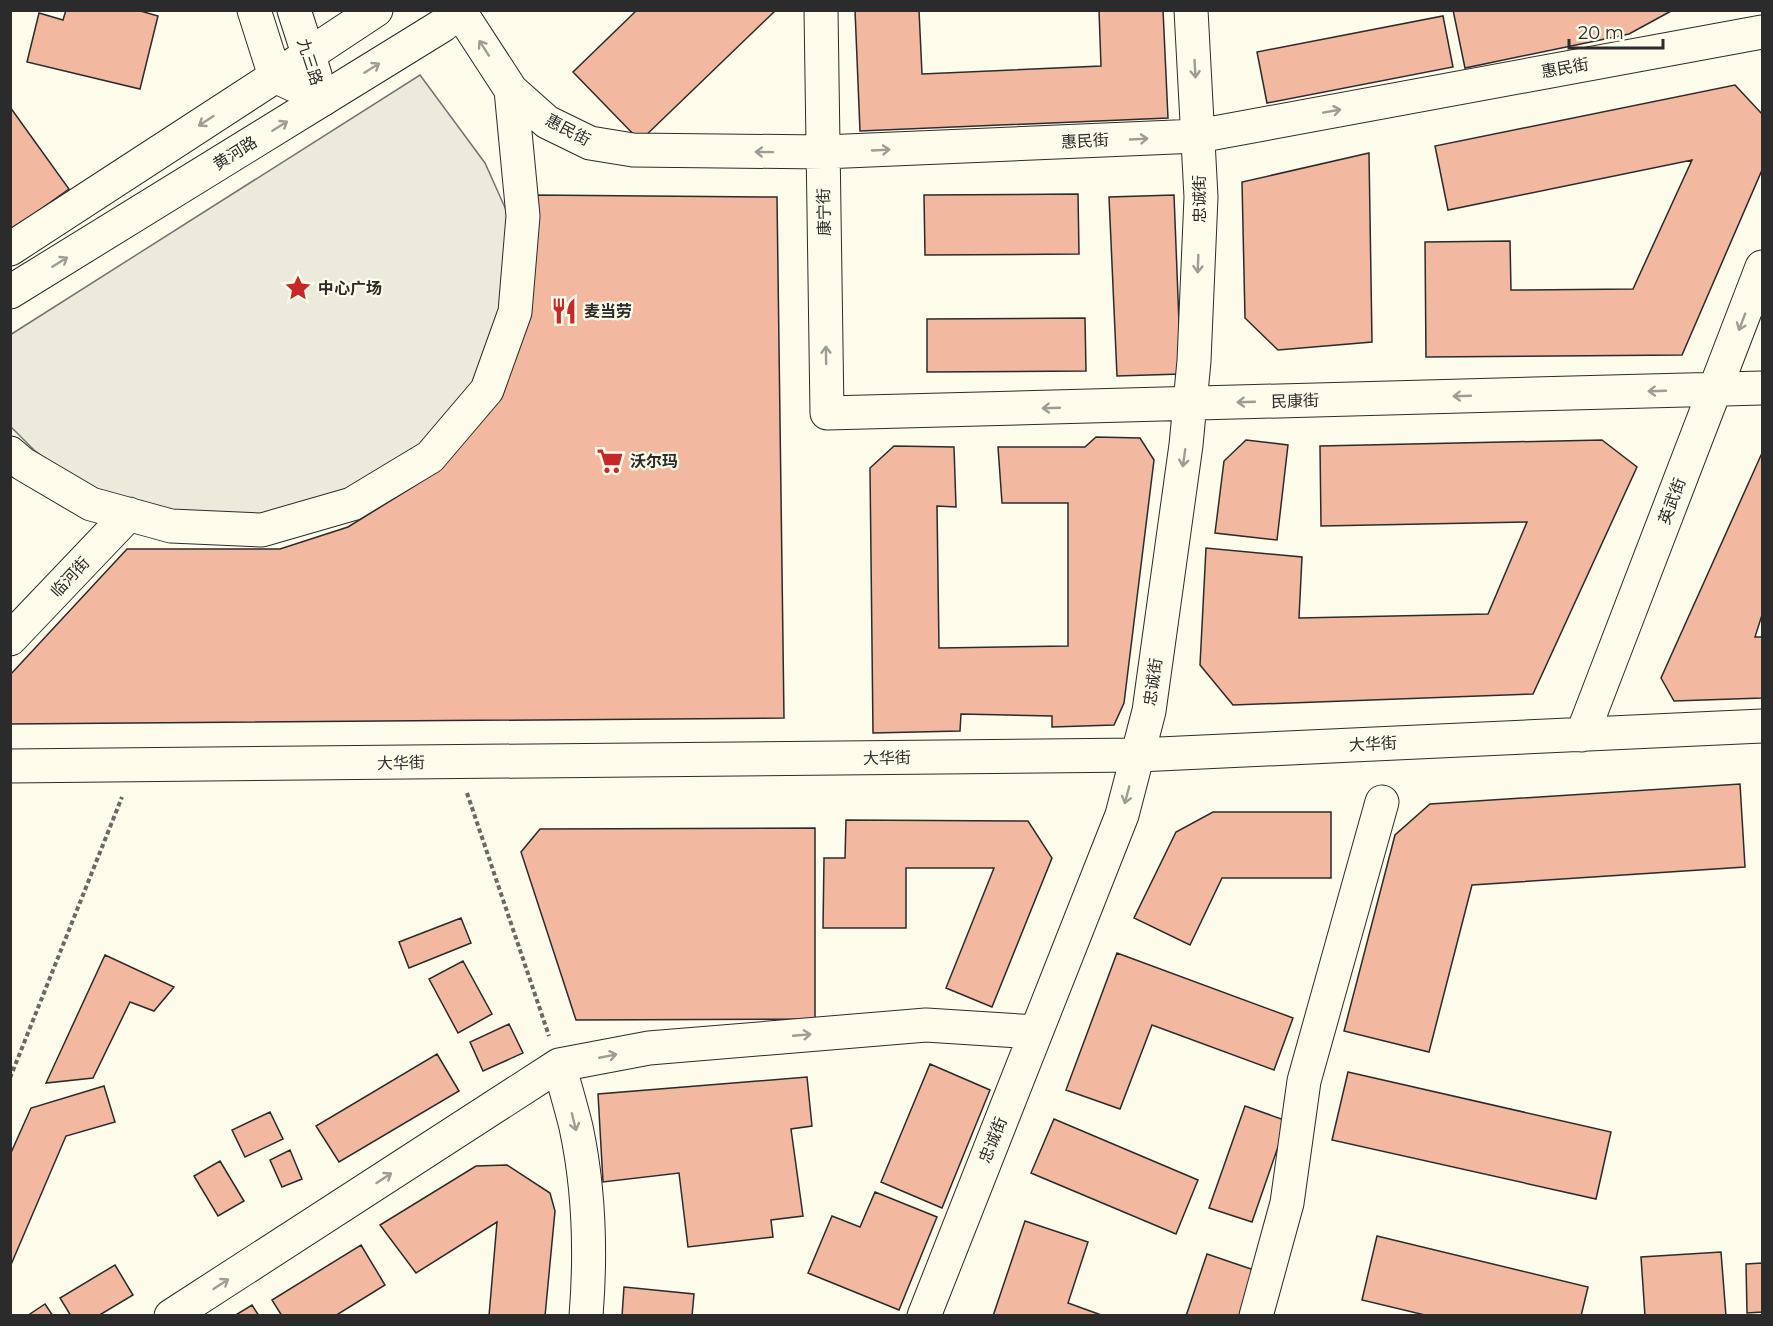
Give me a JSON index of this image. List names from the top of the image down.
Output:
{
  "streets": {
    "main road": [
      "九三路",
      "惠民街",
      "黄河路",
      "忠诚街",
      "康宁街",
      "民康街",
      "英武街",
      "临河街",
      "大华街"
    ]
  },
  "crossings": [
    ["九三路", "黄河路"],
    ["惠民街", "黄河路"],
    ["惠民街", "忠诚街"],
    ["惠民街", "康宁街"],
    ["忠诚街", "民康街"],
    ["忠诚街", "大华街"],
    ["康宁街", "民康街"],
    ["民康街", "英武街"],
    ["英武街", "大华街"]
  ],
  "one_way": ["康宁街", "民康街"],
  "places": {
    "place": ["中心广场"],
    "restaurant": ["麦当劳"],
    "supermarket": ["沃尔玛"]
  },
  "scale_bar": "20 m"
}
